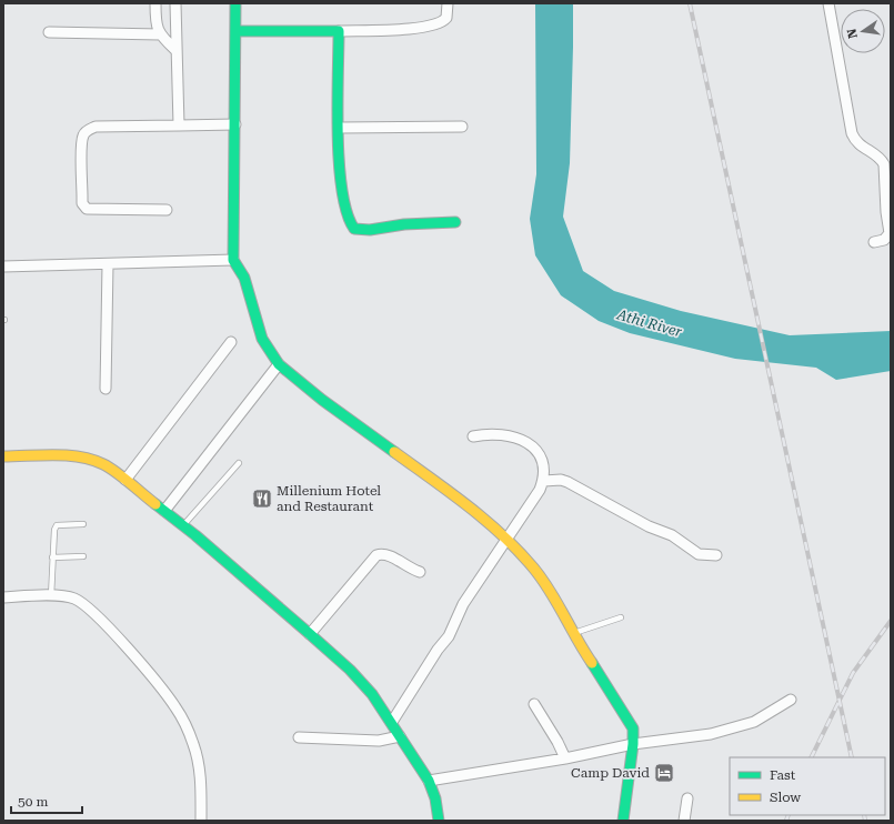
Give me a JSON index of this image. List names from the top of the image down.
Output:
{
  "water": ["Athi River"],
  "places": {
    "restaurant": ["Millenium Hotel and Restaurant"],
    "hotel": ["Camp David"]
  },
  "legend": ["Fast", "Slow"],
  "scale_bar": "50 m",
  "north": "left"
}
